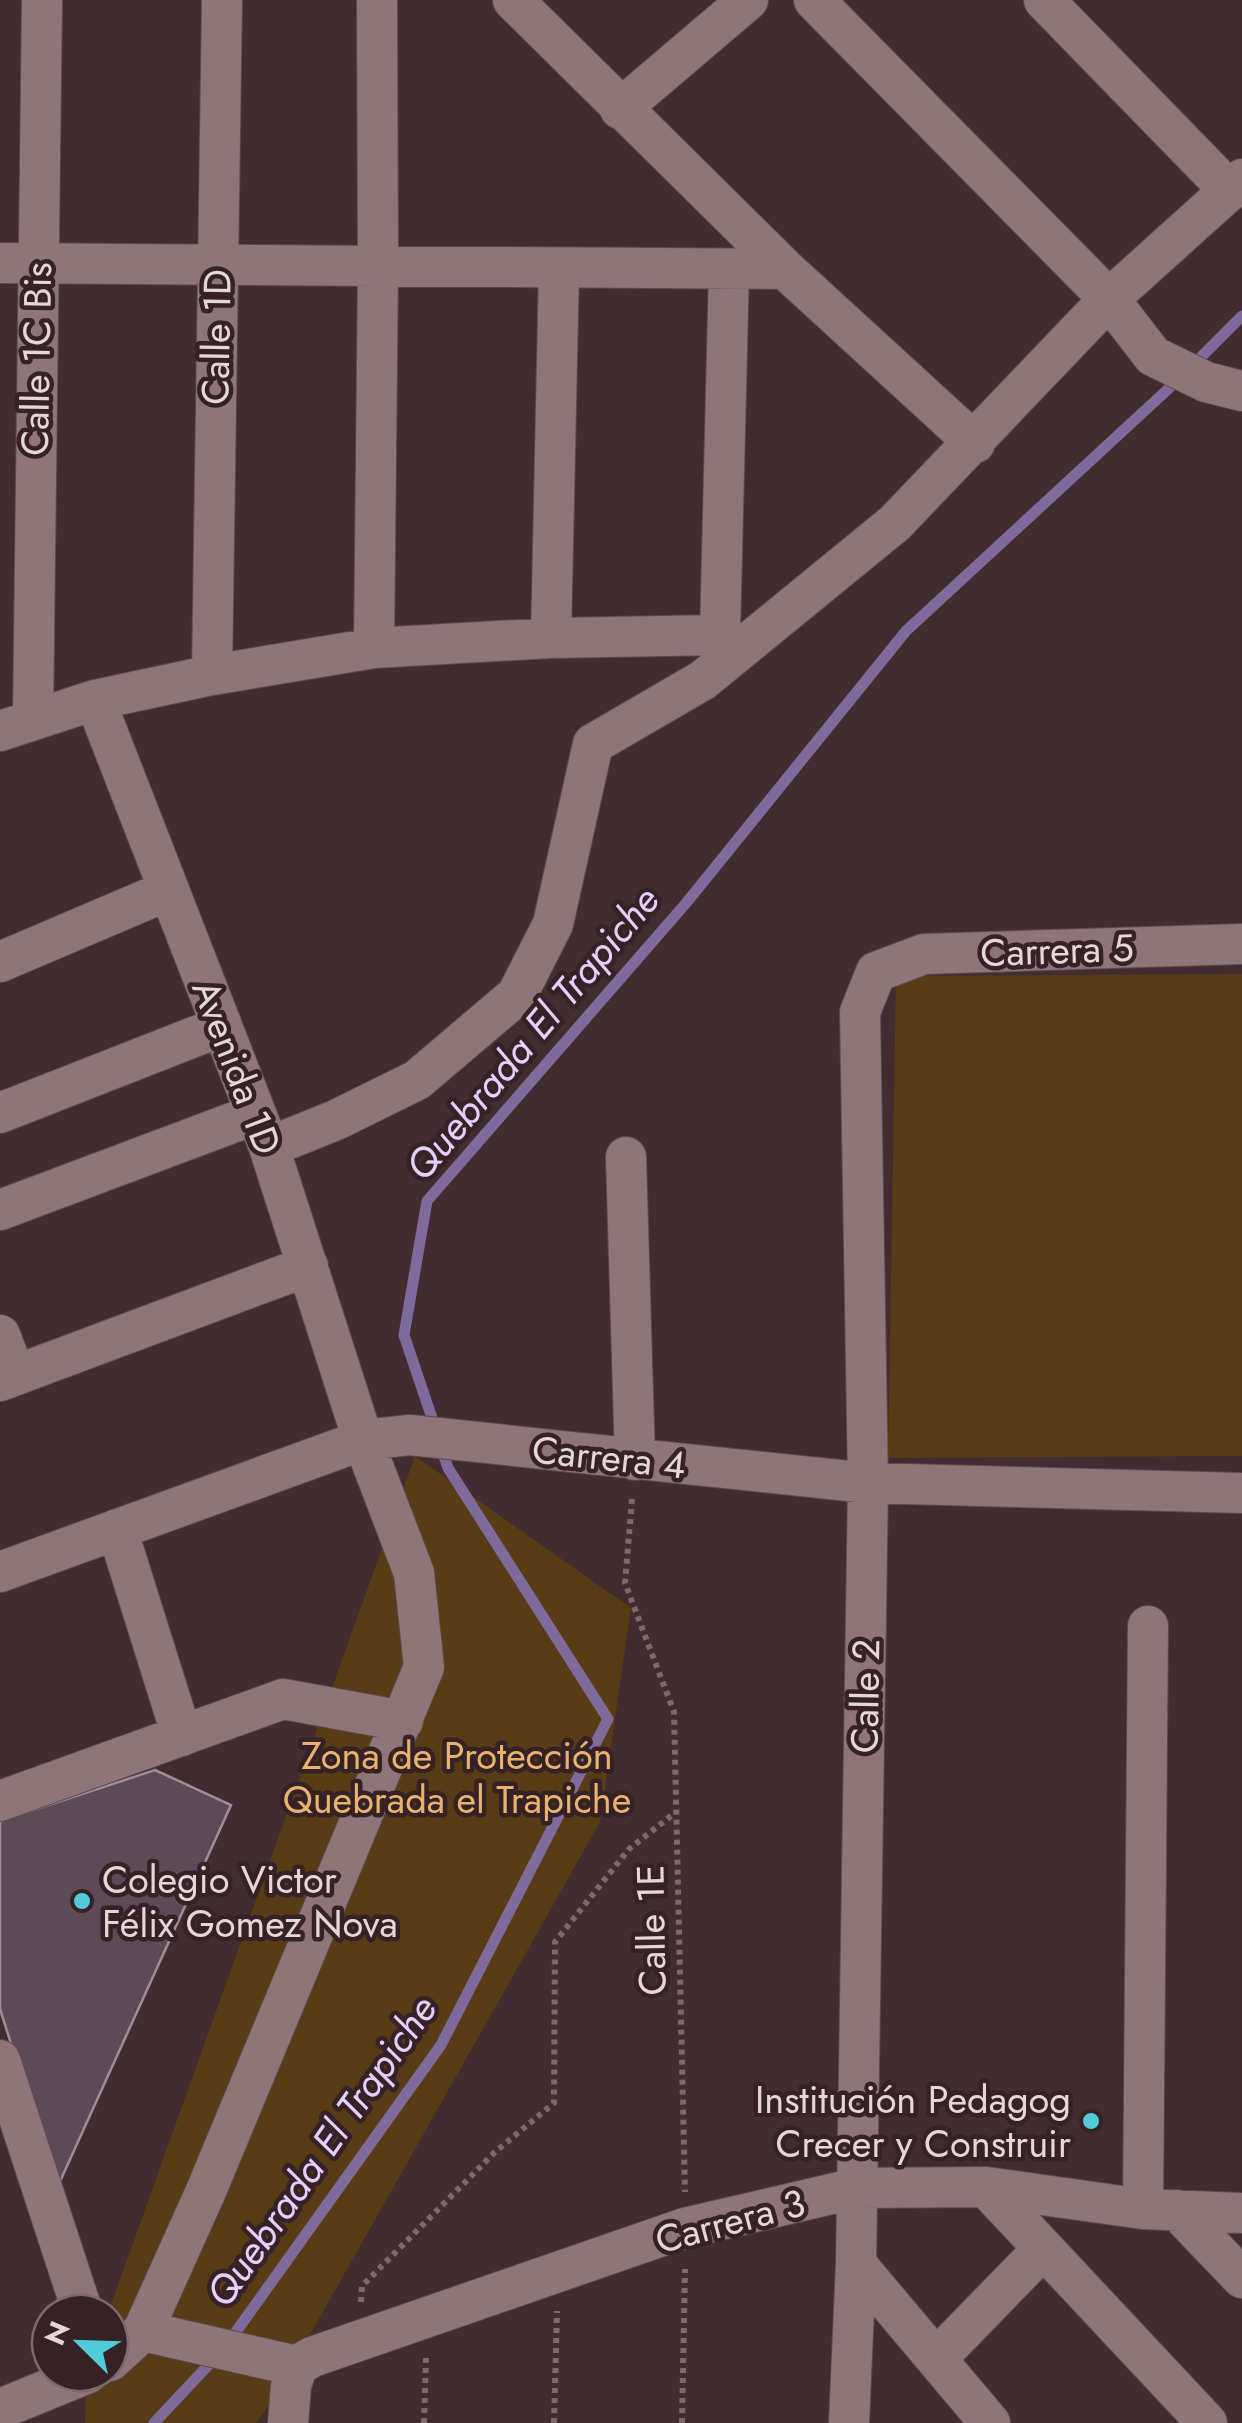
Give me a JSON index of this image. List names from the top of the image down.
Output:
{
  "streets": {
    "street": [
      "Calle 1D",
      "Calle 1C Bis",
      "Carrera 5",
      "Avenida 1D",
      "Carrera 4",
      "Calle 2",
      "Carrera 3"
    ],
    "path": ["Calle 1E"]
  },
  "crossings": [
    ["Carrera 5", "Calle 2"],
    ["Avenida 1D", "Carrera 4"],
    ["Carrera 4", "Calle 2"],
    ["Carrera 4", "Calle 1E"],
    ["Calle 2", "Carrera 3"],
    ["Calle 1E", "Carrera 3"]
  ],
  "water": ["Quebrada El Trapiche"],
  "parks": ["Zona de Protección Quebrada el Trapiche"],
  "places": ["Colegio Victor Félix Gomez Nova", "Institución Pedagog Crecer y Construir"],
  "north": "top left"
}
